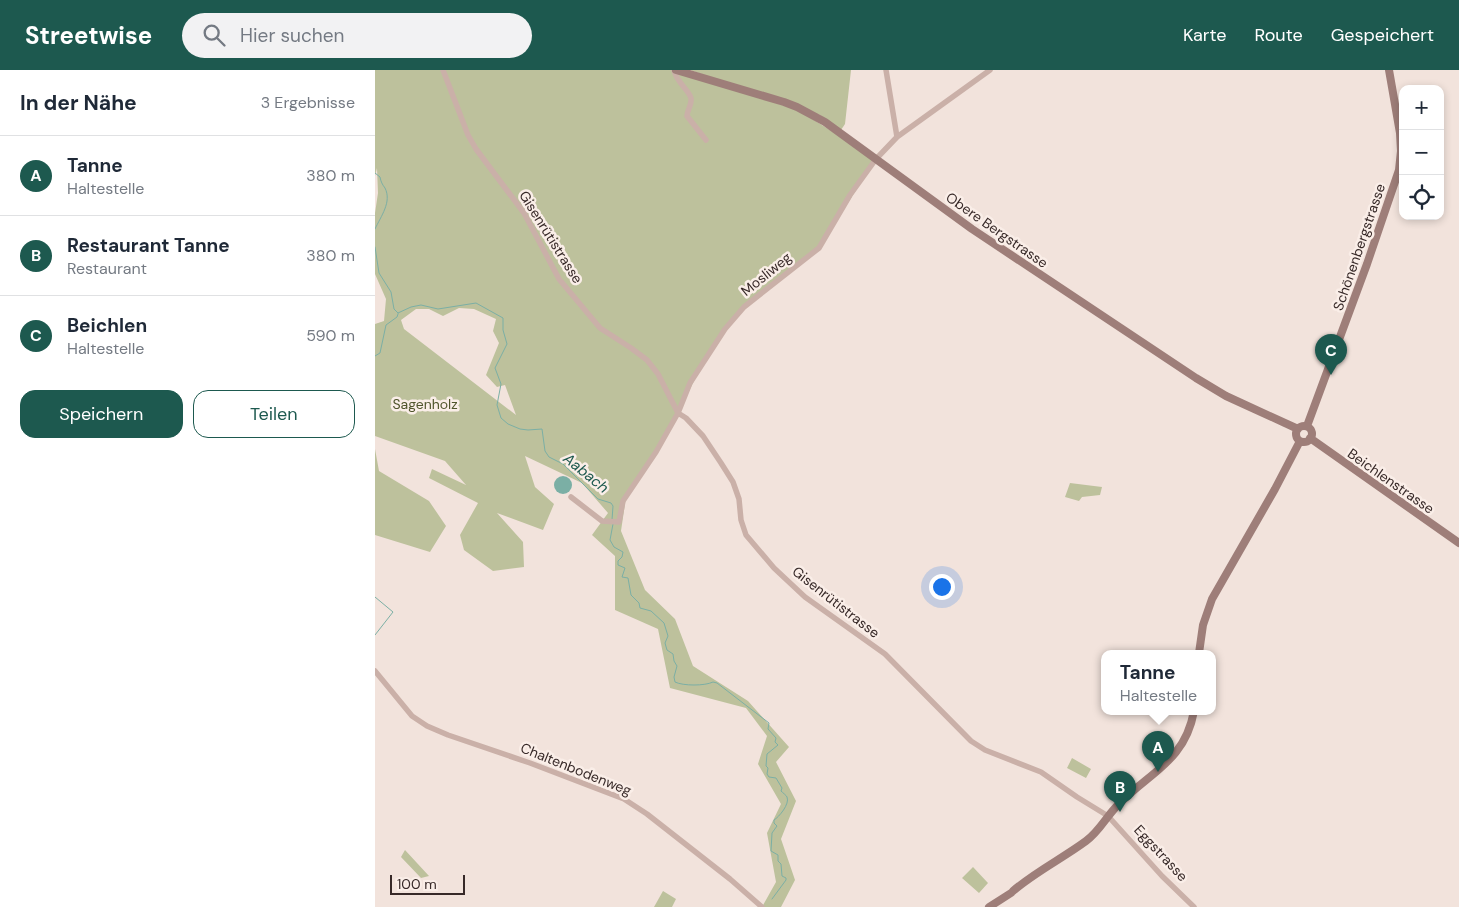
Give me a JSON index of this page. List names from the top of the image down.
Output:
{
  "streets": {
    "street": [
      "Obere Bergstrasse",
      "Gisenrütistrasse",
      "Schönenbergstrasse",
      "Mosliweg",
      "Beichlenstrasse",
      "Chaltenbodenweg",
      "Eggstrasse"
    ]
  },
  "crossings": [
    ["Obere Bergstrasse", "Schönenbergstrasse"],
    ["Obere Bergstrasse", "Mosliweg"],
    ["Obere Bergstrasse", "Beichlenstrasse"],
    ["Gisenrütistrasse", "Mosliweg"],
    ["Gisenrütistrasse", "Eggstrasse"],
    ["Schönenbergstrasse", "Beichlenstrasse"]
  ],
  "water": ["Aabach"],
  "parks": ["Sagenholz"],
  "scale_bar": "100 m",
  "page": {
    "header": "Streetwise",
    "search": "Hier suchen",
    "nav": ["Karte", "Route", "Gespeichert"],
    "heading": ["In der Nähe", "3 Ergebnisse"],
    "map_buttons": ["+", "−"],
    "list": [
      {
        "mark": "A",
        "name": "Tanne",
        "note": "Haltestelle",
        "value": "380 m"
      },
      {
        "mark": "B",
        "name": "Restaurant Tanne",
        "note": "Restaurant",
        "value": "380 m"
      },
      {
        "mark": "C",
        "name": "Beichlen",
        "note": "Haltestelle",
        "value": "590 m"
      }
    ],
    "pins": ["C", "A", "B"],
    "buttons": ["Speichern", "Teilen"],
    "popup": ["Tanne", "Haltestelle"],
    "scale": "100 m"
  }
}
